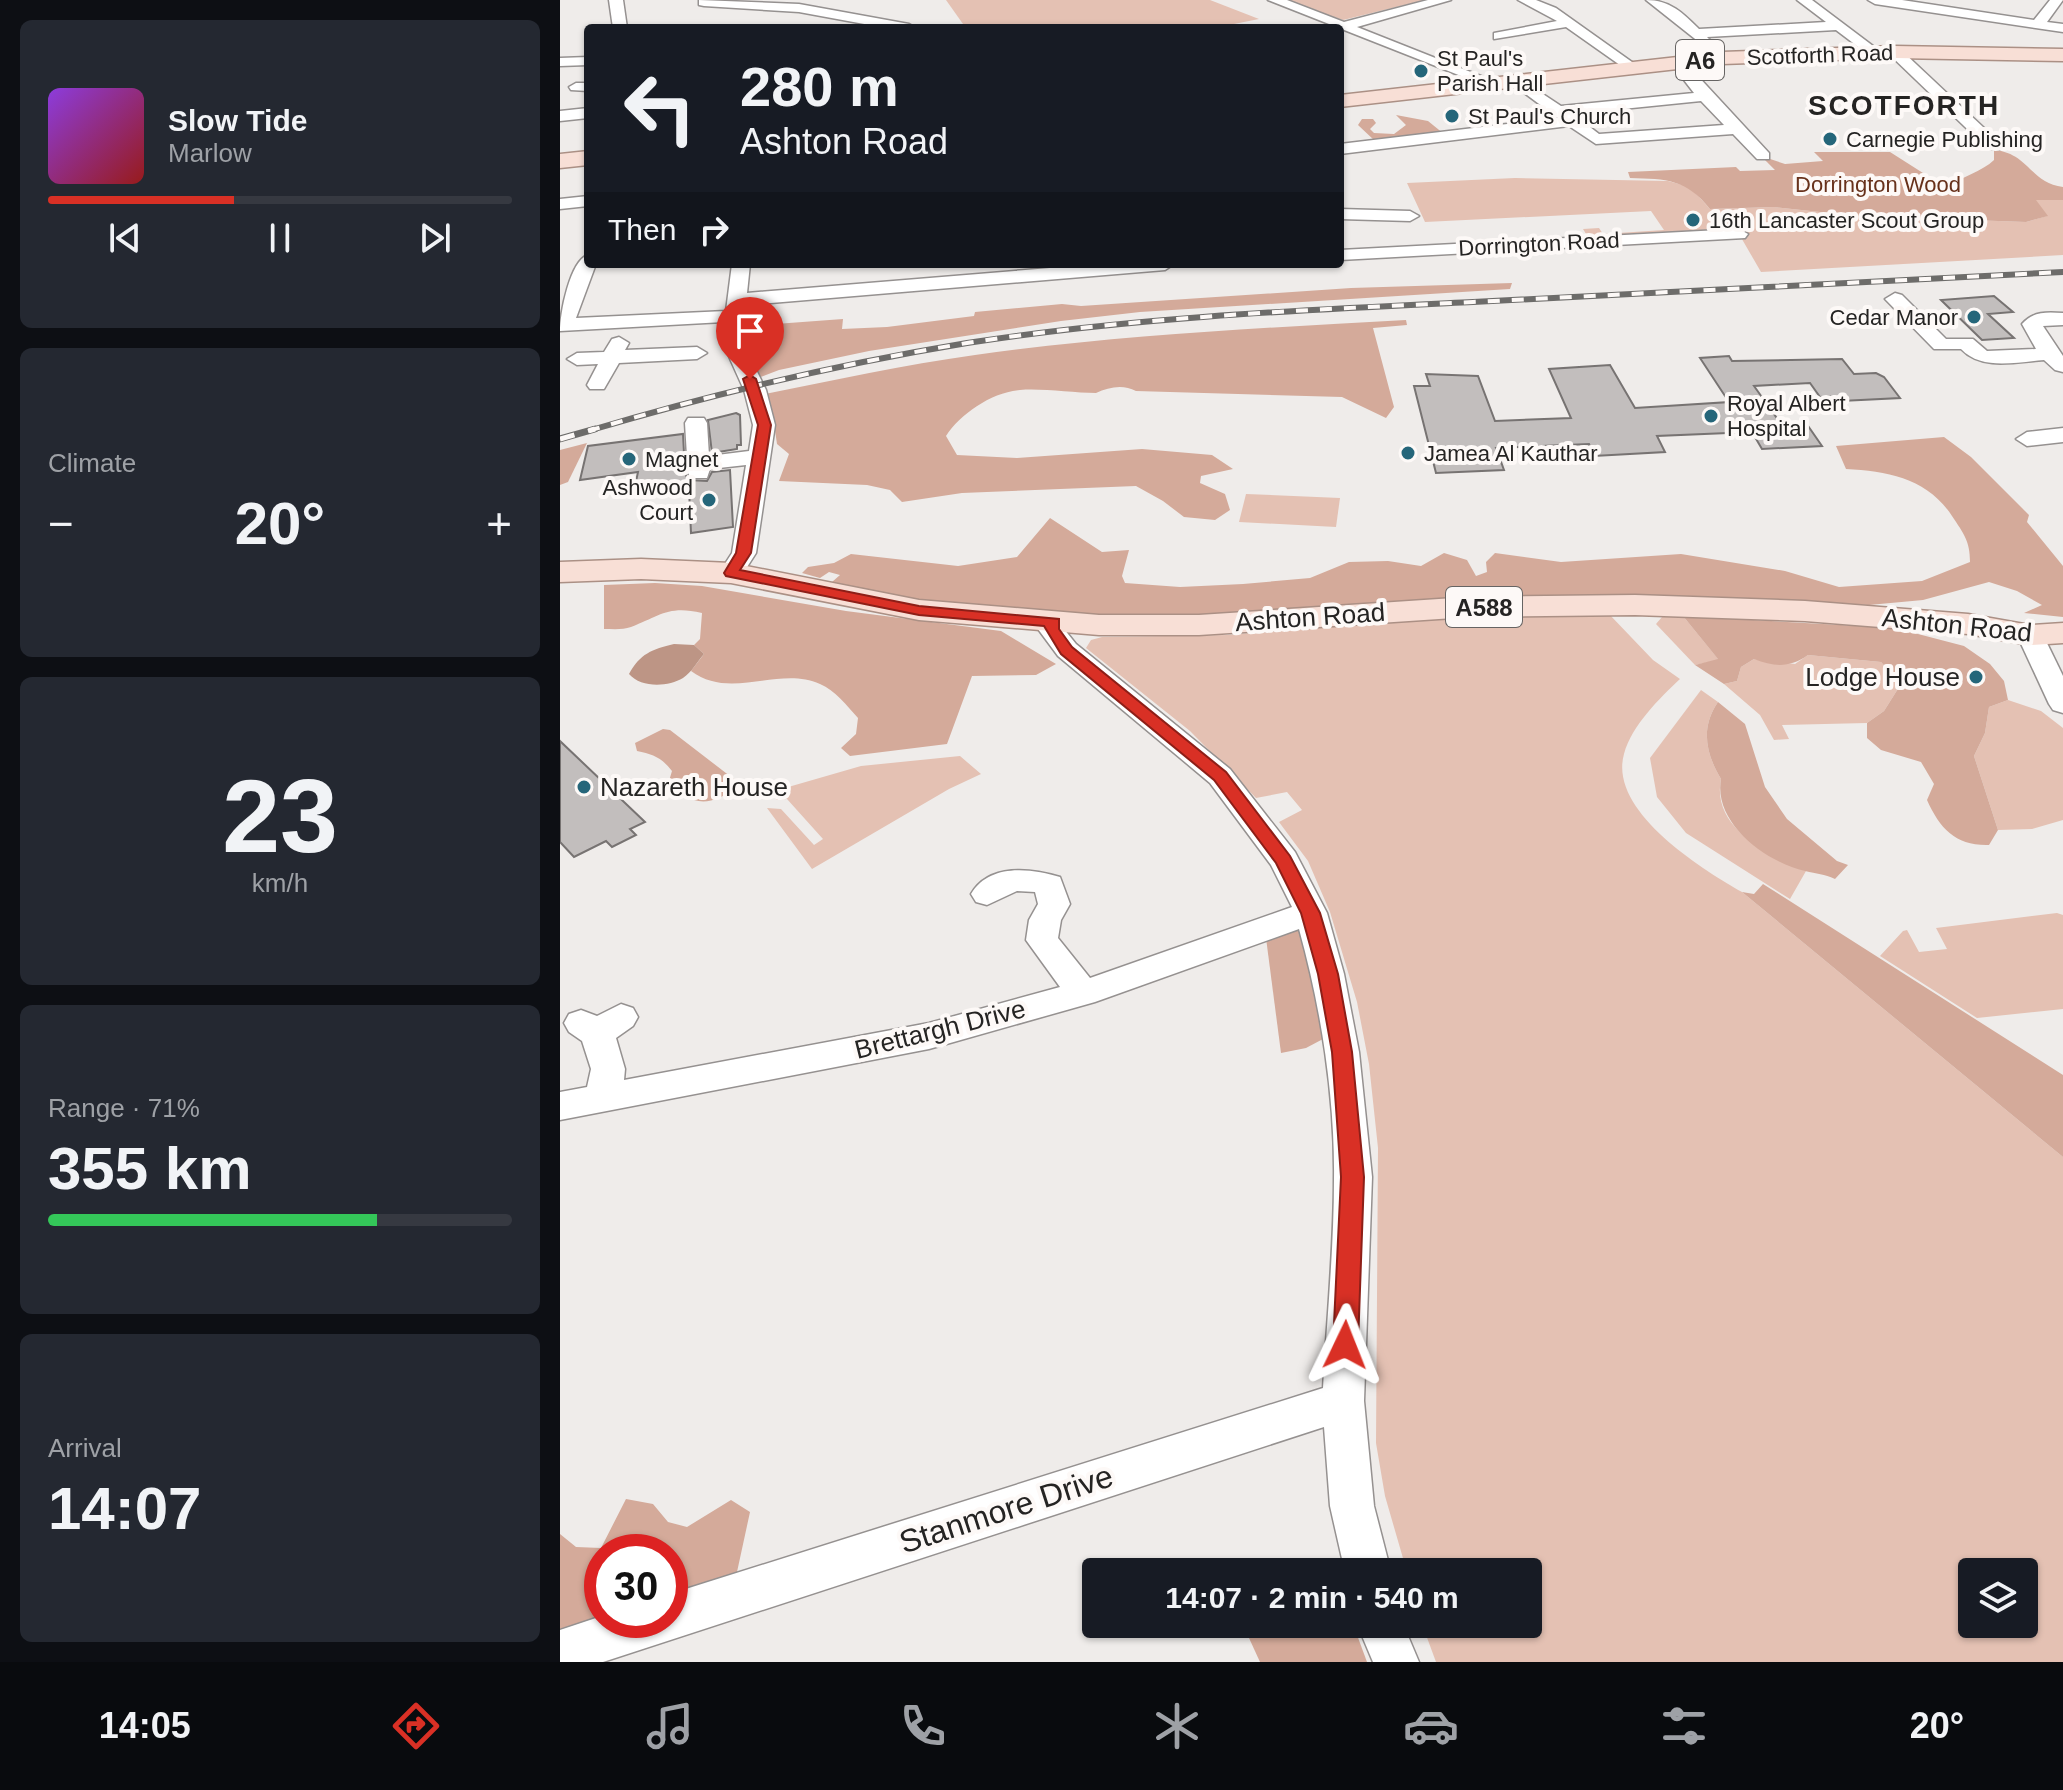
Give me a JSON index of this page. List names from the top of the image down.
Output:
{
  "streets": {
    "main road": [
      "Scotforth Road",
      "A6",
      "A588",
      "Ashton Road"
    ],
    "street": ["Dorrington Road", "Brettargh Drive", "Stanmore Drive"]
  },
  "districts": ["SCOTFORTH"],
  "parks": ["Dorrington Wood"],
  "places": [
    "St Paul's Parish Hall",
    "St Paul's Church",
    "Carnegie Publishing",
    "16th Lancaster Scout Group",
    "Cedar Manor",
    "Royal Albert Hospital",
    "Jamea Al Kauthar",
    "Magnet",
    "Ashwood Court",
    "Lodge House",
    "Nazareth House"
  ],
  "page": {
    "turn": ["280 m", "Ashton Road"],
    "song": ["Slow Tide", "Marlow"],
    "then": "Then",
    "tile": [
      "Climate",
      ["23", "km/h"],
      ["Range · 71%", "355 km"],
      ["Arrival", "14:07"]
    ],
    "heat": ["−", "20°", "+"],
    "limit": "30",
    "trip": "14:07 · 2 min · 540 m",
    "tabs": ["14:05", "20°"]
  }
}
